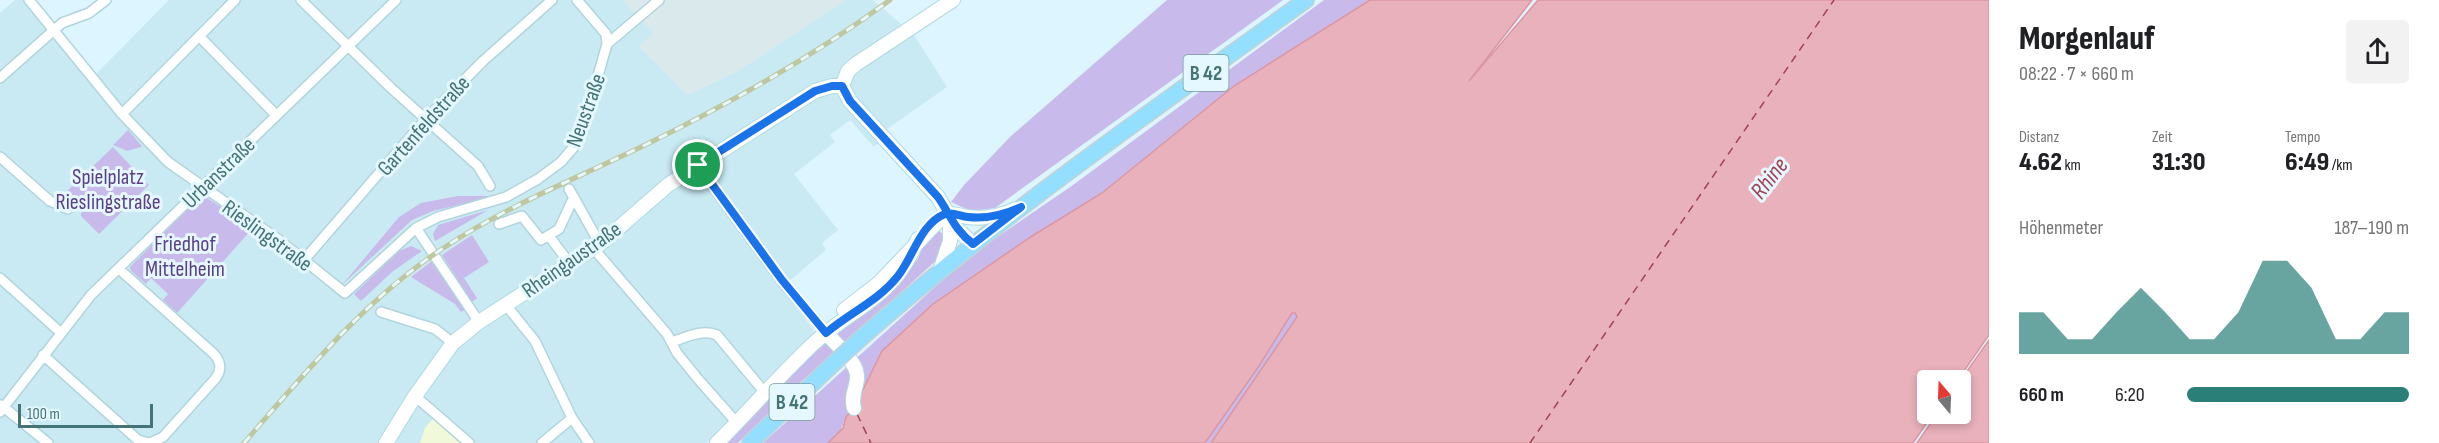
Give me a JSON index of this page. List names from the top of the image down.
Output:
{
  "streets": {
    "main road": ["B 42", "Rheingaustraße"],
    "street": [
      "Neustraße",
      "Gartenfeldstraße",
      "Urbanstraße",
      "Rieslingstraße"
    ]
  },
  "crossings": [
    ["Neustraße", "Rieslingstraße"],
    ["Gartenfeldstraße", "Rieslingstraße"],
    ["Urbanstraße", "Rieslingstraße"]
  ],
  "water": ["Rhine"],
  "parks": ["Spielplatz Rieslingstraße", "Friedhof Mittelheim"],
  "scale_bar": "100 m",
  "north": "top",
  "page": {
    "heading": ["Morgenlauf", "08:22 · 7 × 660 m"],
    "stats": [
      ["Distanz", "4.62 km"],
      ["Zeit", "31:30"],
      ["Tempo", "6:49 /km"]
    ],
    "chart": ["Höhenmeter", "187–190 m"],
    "list": [
      {
        "name": "660 m",
        "note": "6:20"
      }
    ],
    "scale": "100 m"
  }
}
